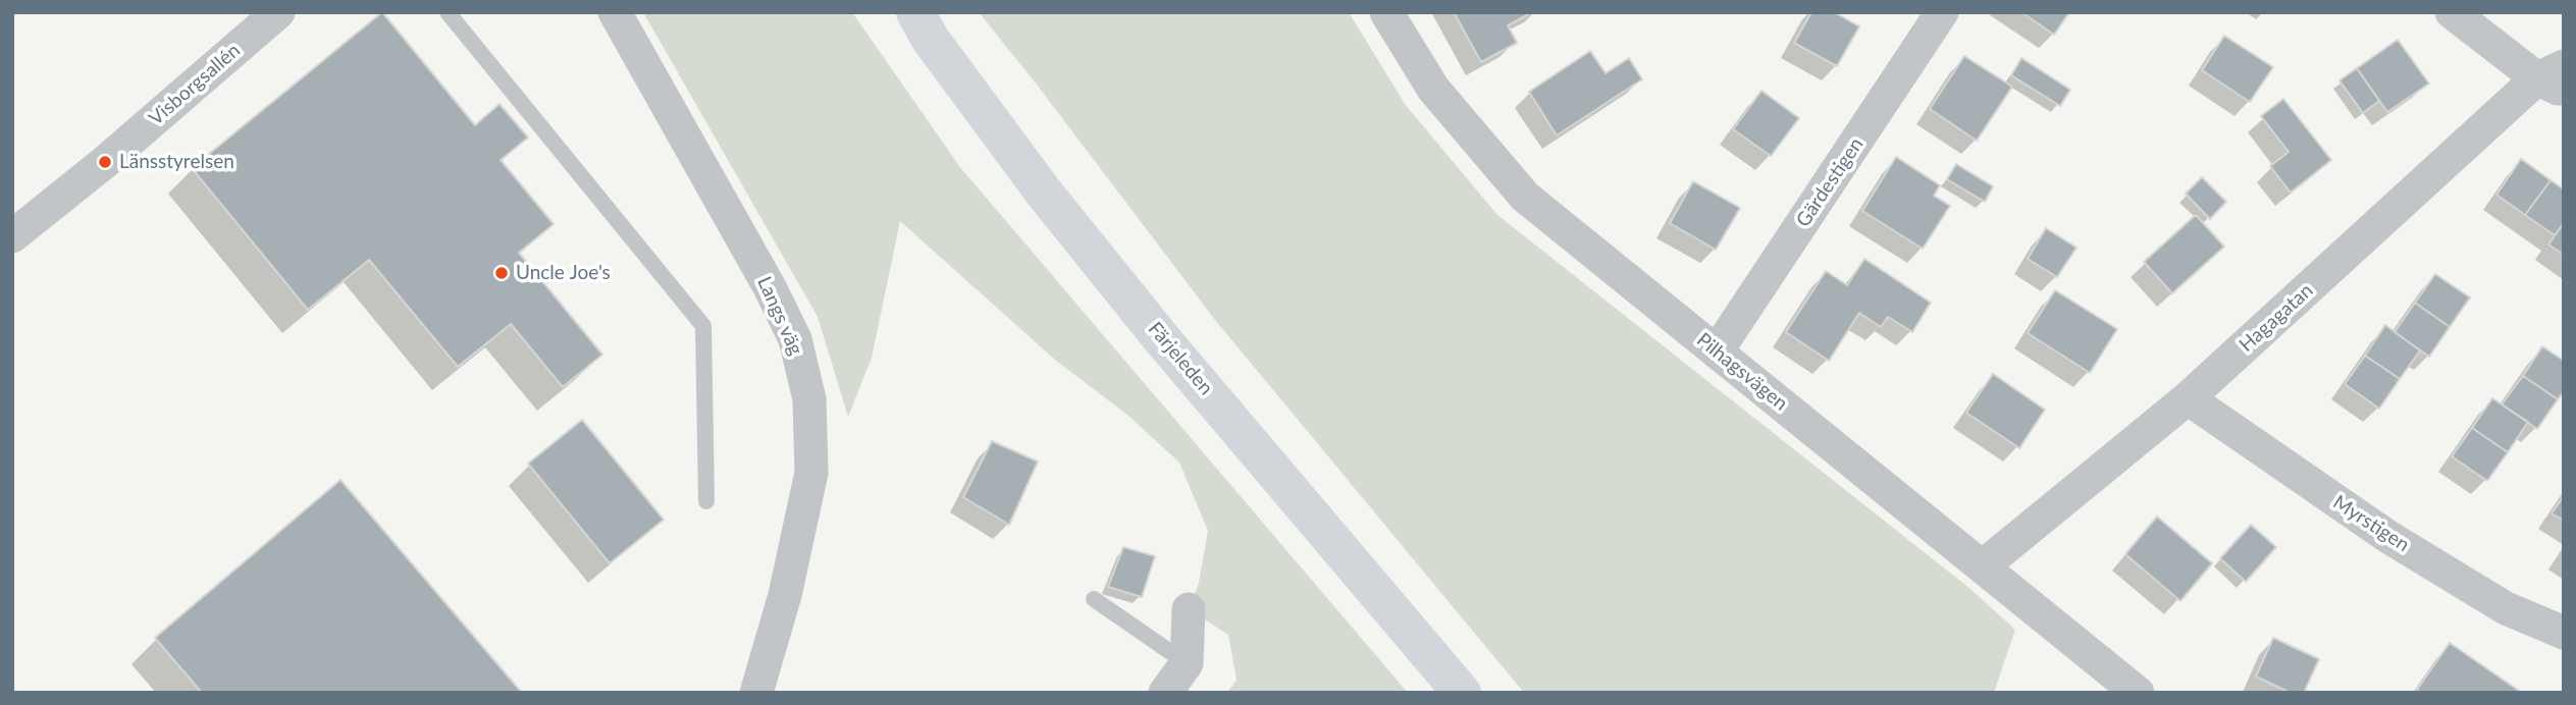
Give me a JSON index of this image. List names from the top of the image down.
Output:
{
  "streets": {
    "main road": ["Färjeleden"],
    "street": [
      "Visborgsallén",
      "Gärdestigen",
      "Langs väg",
      "Hagagatan",
      "Pilhagsvägen",
      "Myrstigen"
    ]
  },
  "crossings": [
    ["Gärdestigen", "Pilhagsvägen"],
    ["Hagagatan", "Pilhagsvägen"],
    ["Hagagatan", "Myrstigen"]
  ],
  "places": ["Länsstyrelsen", "Uncle Joe's"]
}
